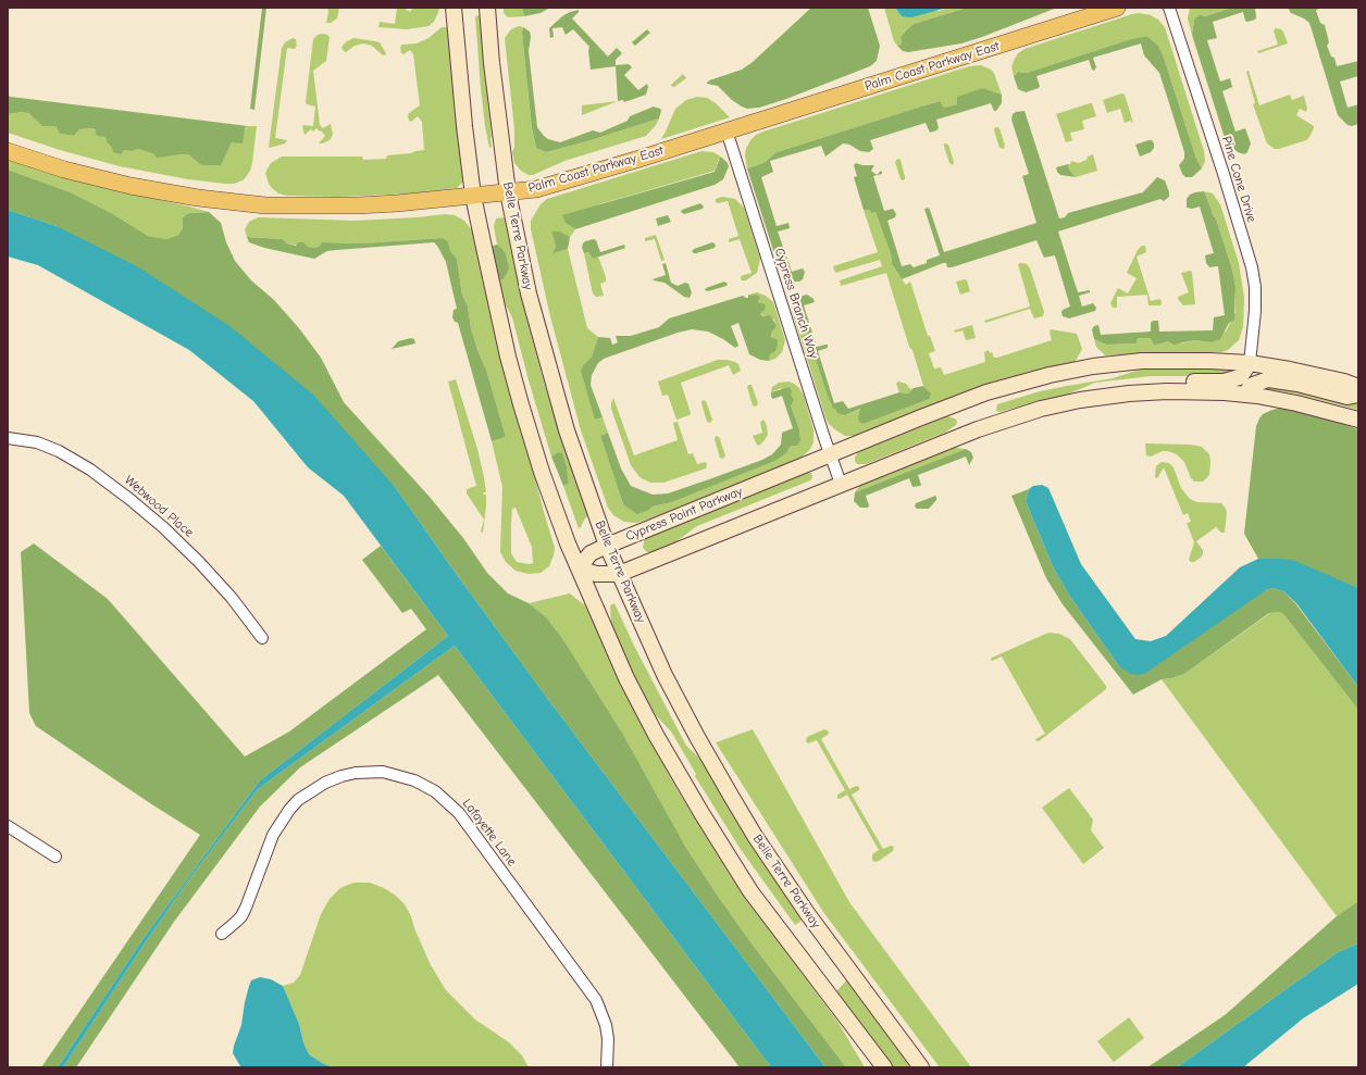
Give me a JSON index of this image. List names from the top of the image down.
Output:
{
  "streets": {
    "main road": ["Palm Coast Parkway East", "Belle Terre Parkway", "Cypress Point Parkway"],
    "street": [
      "Pine Cone Drive",
      "Cypress Branch Way",
      "Webwood Place",
      "Lafayette Lane"
    ]
  },
  "crossings": [
    ["Palm Coast Parkway East", "Belle Terre Parkway"],
    ["Palm Coast Parkway East", "Cypress Branch Way"],
    ["Pine Cone Drive", "Cypress Point Parkway"],
    ["Belle Terre Parkway", "Cypress Point Parkway"],
    ["Cypress Branch Way", "Cypress Point Parkway"]
  ]
}
